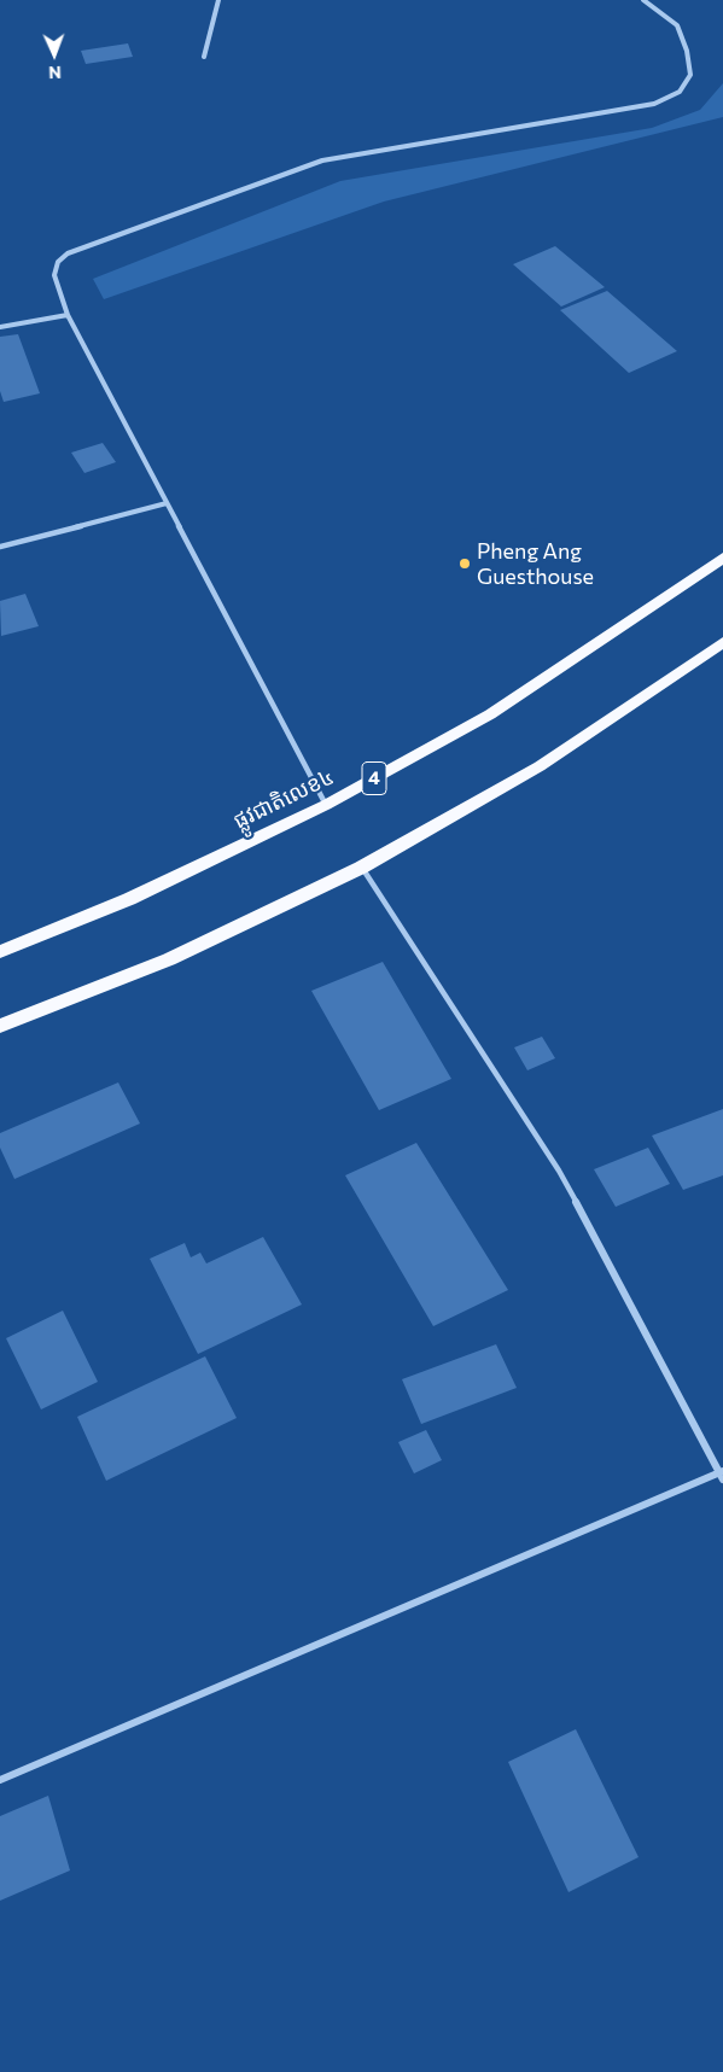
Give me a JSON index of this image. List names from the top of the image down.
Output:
{
  "streets": {
    "highway": ["4", "ផ្លូវជាតិលេខ៤"]
  },
  "places": ["Pheng Ang Guesthouse"],
  "north": "bottom"
}
